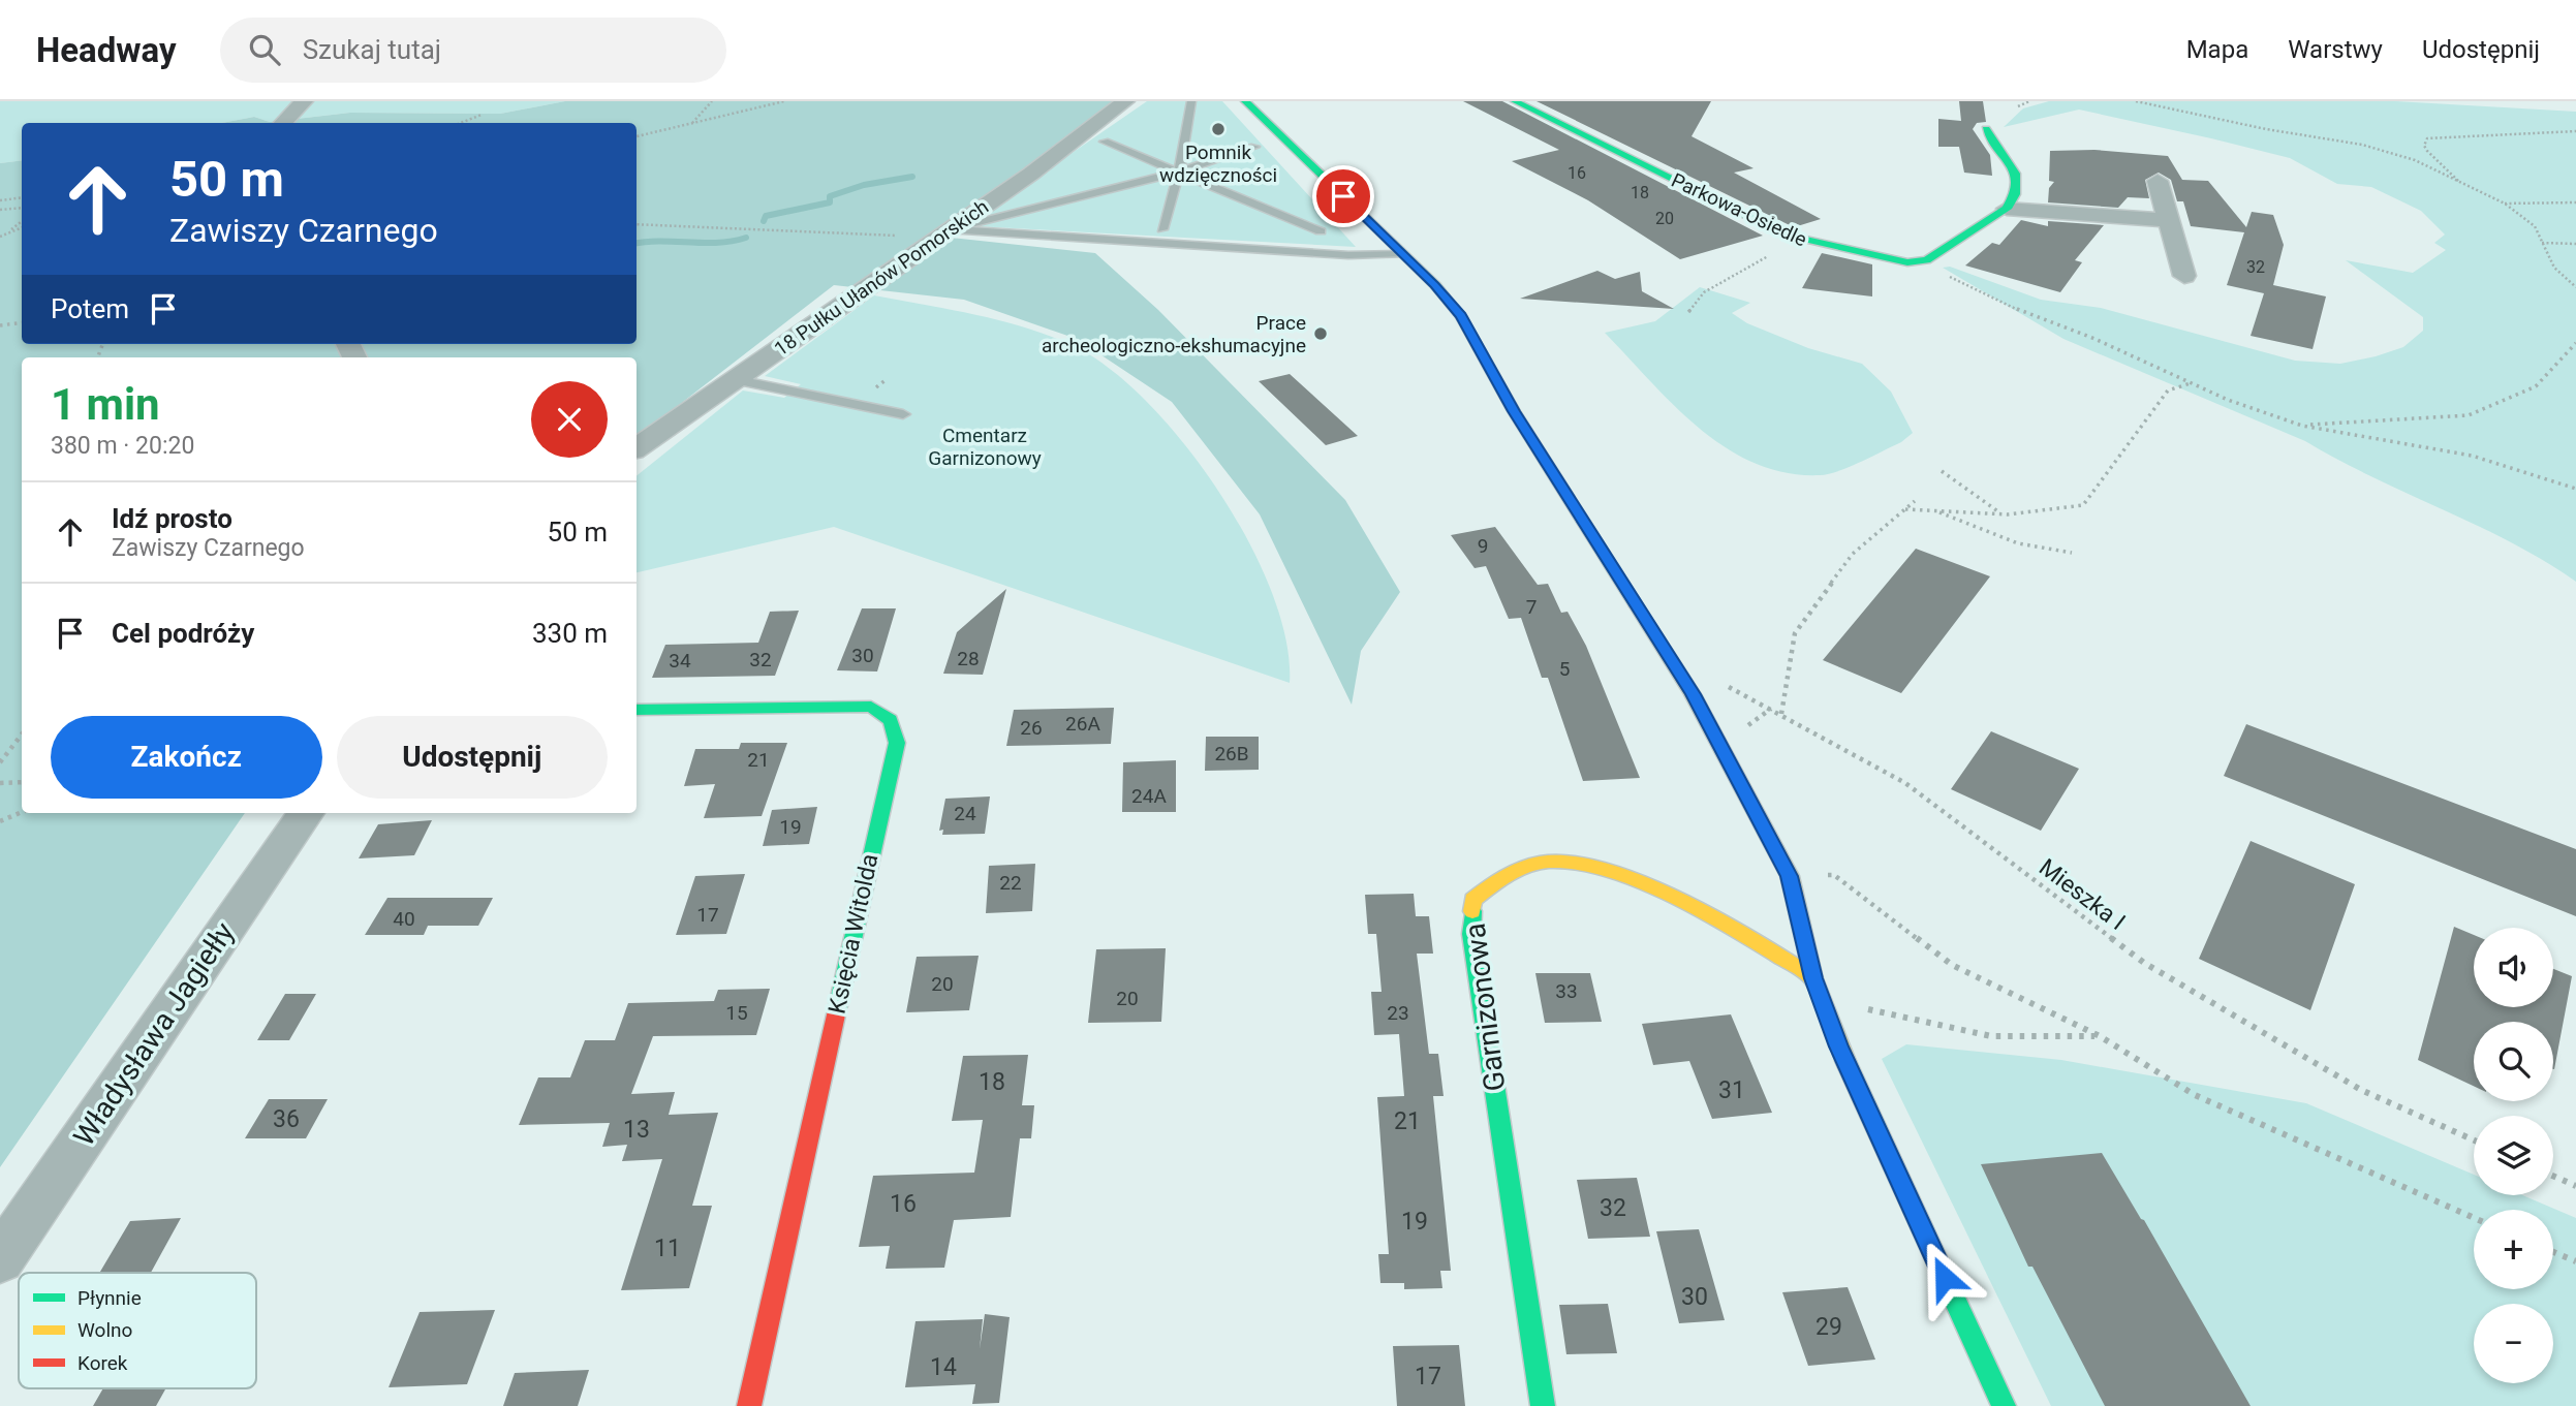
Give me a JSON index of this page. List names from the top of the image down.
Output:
{
  "streets": {
    "street": [
      "Parkowa-Osiedle",
      "18 Pułku Ułanów Pomorskich",
      "Księcia Witolda",
      "Garnizonowa",
      "Władysława Jagiełły"
    ],
    "path": ["Mieszka I"]
  },
  "parks": ["Cmentarz Garnizonowy"],
  "places": ["Pomnik wdzięczności", "Prace archeologiczno-ekshumacyjne"],
  "house_numbers": [
    "16",
    "18",
    "20",
    "32",
    "9",
    "7",
    "30",
    "28",
    "32",
    "34",
    "5",
    "26A",
    "26",
    "26B",
    "21",
    "24A",
    "24",
    "19",
    "22",
    "17",
    "40",
    "20",
    "33",
    "20",
    "15",
    "23",
    "18",
    "31",
    "36",
    "21",
    "13",
    "16",
    "32",
    "19",
    "11",
    "30",
    "29",
    "14",
    "17"
  ],
  "legend": ["Płynnie", "Wolno", "Korek"],
  "page": {
    "header": "Headway",
    "search": "Szukaj tutaj",
    "nav": ["Mapa", "Warstwy", "Udostępnij"],
    "turn": ["50 m", "Zawiszy Czarnego"],
    "then": "Potem",
    "heading": ["1 min", "380 m · 20:20"],
    "list": [
      {
        "name": "Idź prosto",
        "note": "Zawiszy Czarnego",
        "value": "50 m"
      },
      {
        "name": "Cel podróży",
        "value": "330 m"
      }
    ],
    "buttons": ["Zakończ", "Udostępnij"],
    "map_buttons": ["+", "−"]
  }
}
